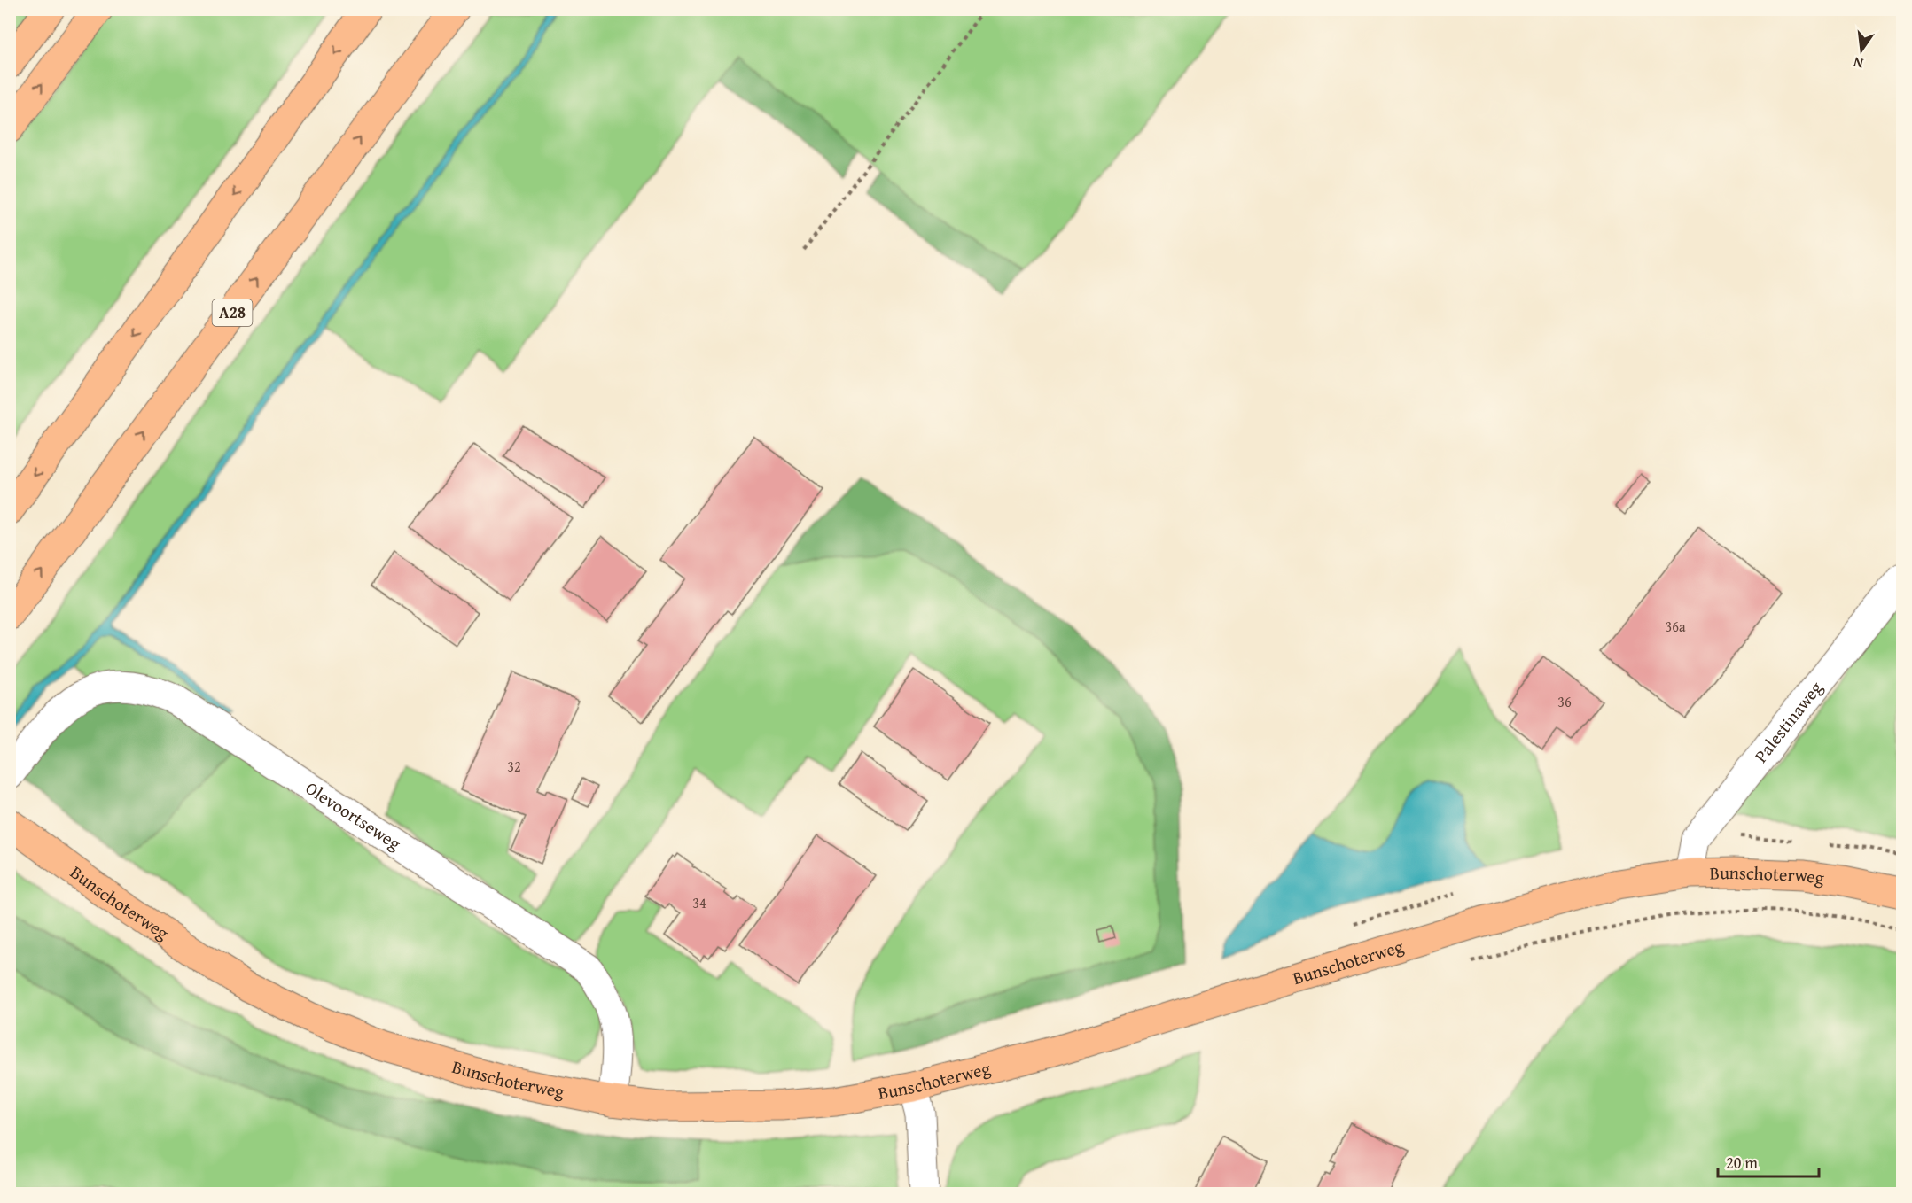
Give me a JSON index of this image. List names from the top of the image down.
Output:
{
  "streets": {
    "main road": ["A28", "Bunschoterweg"],
    "street": ["Palestinaweg", "Olevoortseweg"]
  },
  "crossings": [
    ["Palestinaweg", "Bunschoterweg"],
    ["Olevoortseweg", "Bunschoterweg"]
  ],
  "house_numbers": [
    "36a",
    "36",
    "32",
    "34"
  ],
  "scale_bar": "20 m",
  "north": "bottom"
}
